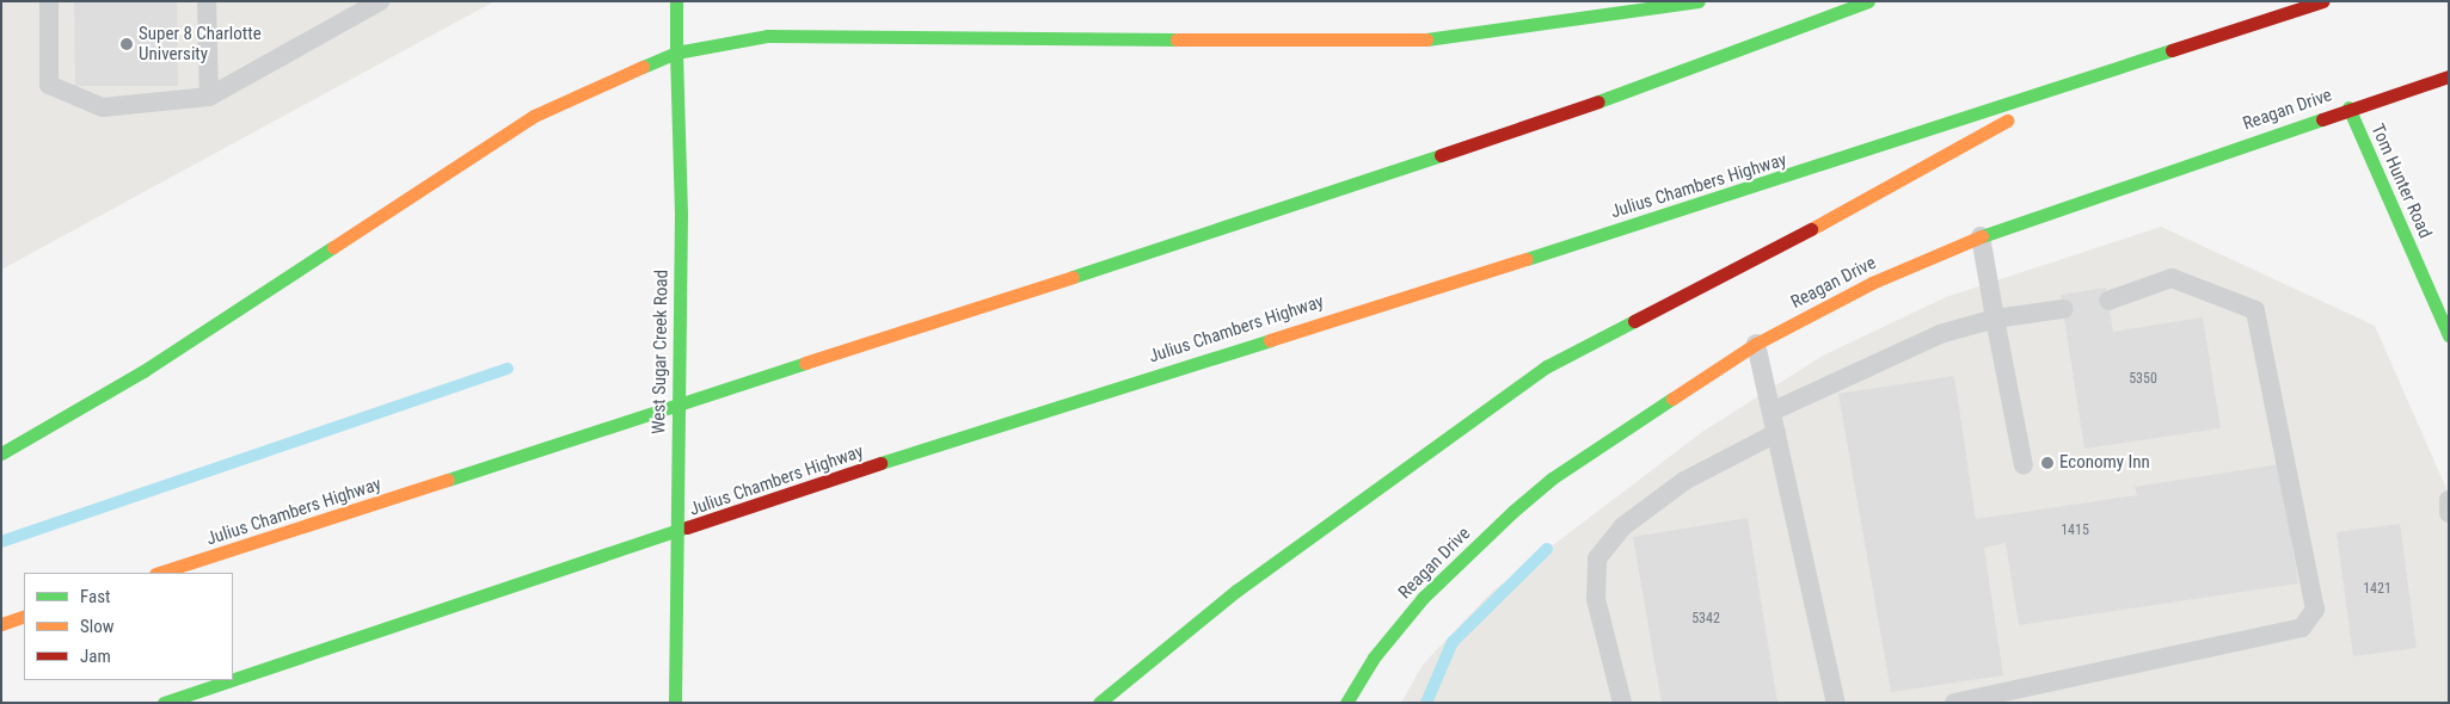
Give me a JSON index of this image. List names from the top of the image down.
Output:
{
  "streets": {
    "main road": [
      "Reagan Drive",
      "Tom Hunter Road",
      "Julius Chambers Highway",
      "West Sugar Creek Road"
    ]
  },
  "crossings": [
    ["Reagan Drive", "Tom Hunter Road"]
  ],
  "places": ["Super 8 Charlotte University", "Economy Inn"],
  "house_numbers": [
    "5350",
    "1415",
    "1421",
    "5342"
  ],
  "legend": ["Fast", "Slow", "Jam"]
}
